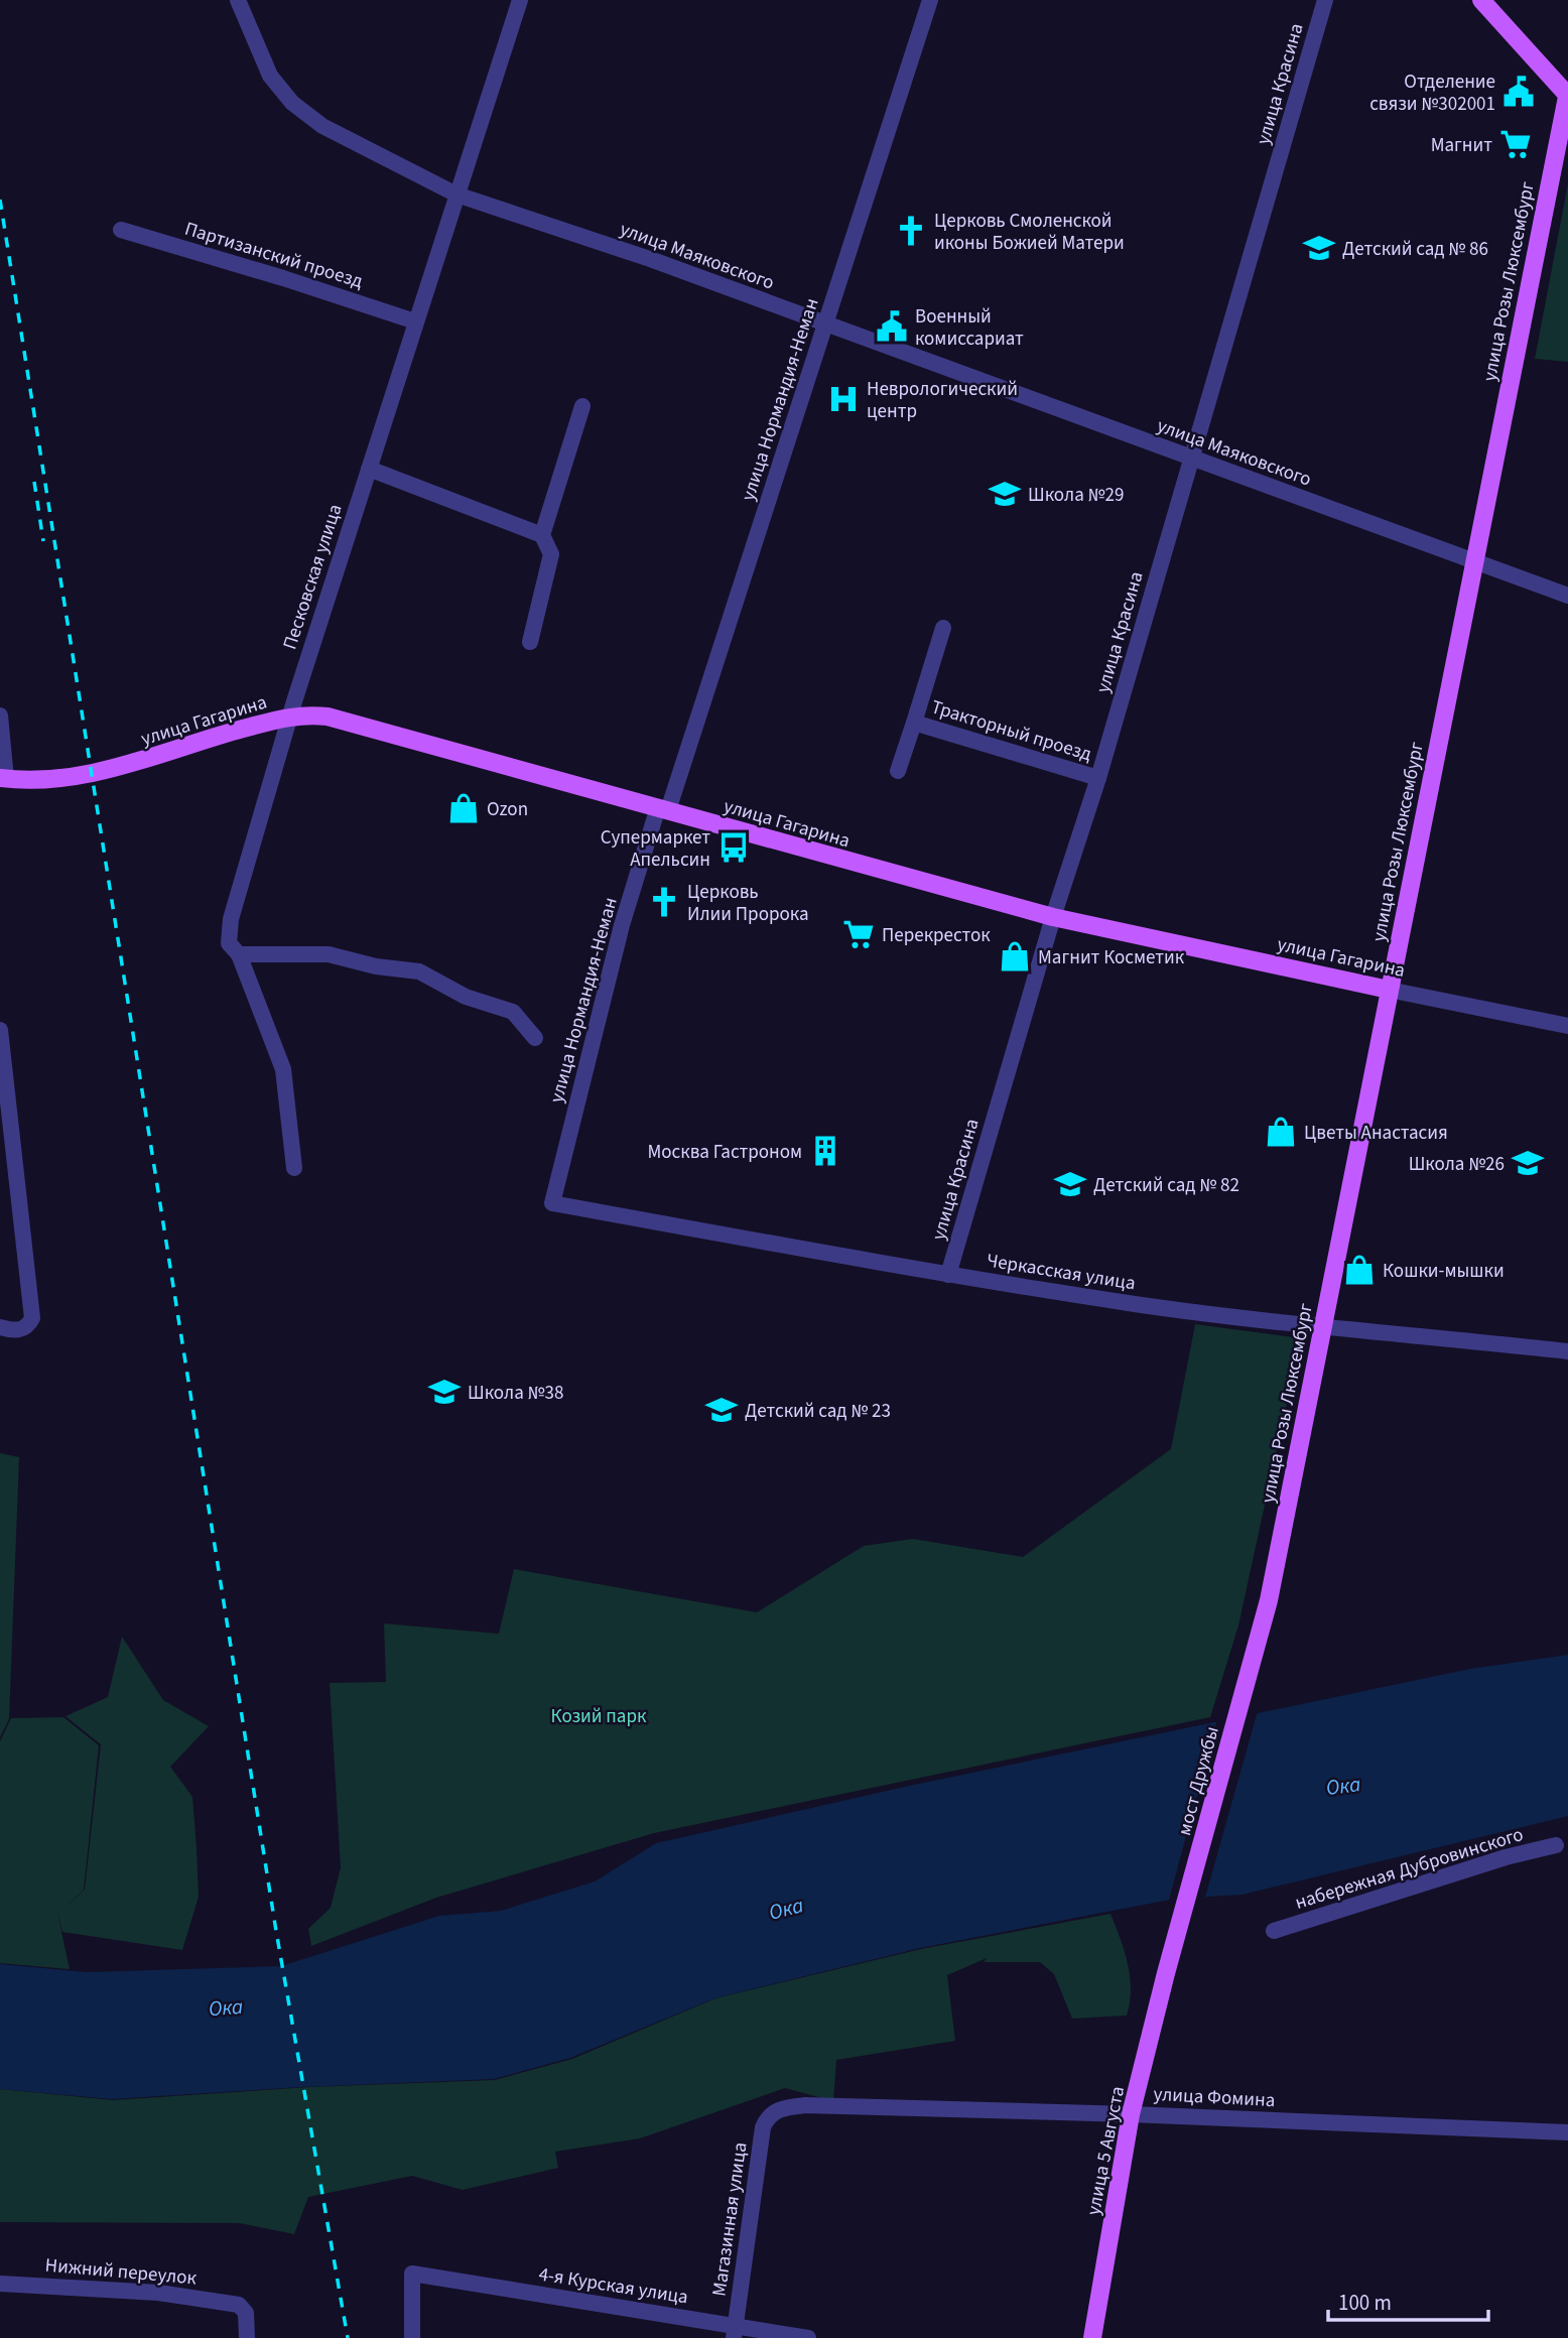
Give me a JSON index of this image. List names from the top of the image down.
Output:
{
  "streets": {
    "main road": [
      "улица Розы Люксембург",
      "улица Гагарина",
      "мост Дружбы",
      "улица 5 Августа"
    ],
    "street": [
      "улица Красина",
      "Партизанский проезд",
      "улица Маяковского",
      "улица Нормандия-Неман",
      "Песковская улица",
      "Тракторный проезд",
      "Черкасская улица",
      "набережная Дубровинского",
      "улица Фомина",
      "Магазинная улица",
      "Нижний переулок",
      "4-я Курская улица"
    ]
  },
  "crossings": [
    ["улица Красина", "улица Маяковского"],
    ["улица Красина", "улица Гагарина"],
    ["улица Красина", "Тракторный проезд"],
    ["улица Красина", "Черкасская улица"],
    ["Партизанский проезд", "Песковская улица"],
    ["улица Маяковского", "улица Розы Люксембург"],
    ["улица Маяковского", "улица Нормандия-Неман"],
    ["улица Маяковского", "Песковская улица"],
    ["улица Розы Люксембург", "улица Гагарина"],
    ["улица Розы Люксембург", "Черкасская улица"],
    ["улица Розы Люксембург", "мост Дружбы"],
    ["улица Нормандия-Неман", "улица Гагарина"],
    ["улица Нормандия-Неман", "Черкасская улица"],
    ["Песковская улица", "улица Гагарина"],
    ["мост Дружбы", "улица 5 Августа"],
    ["улица Фомина", "улица 5 Августа"],
    ["улица Фомина", "Магазинная улица"],
    ["Магазинная улица", "4-я Курская улица"]
  ],
  "water": ["Ока"],
  "parks": ["Козий парк"],
  "places": {
    "public building": ["Отделение связи №302001", "Военный комиссариат"],
    "supermarket": ["Магнит", "Перекресток"],
    "church": ["Церковь Смоленской иконы Божией Матери", "Церковь Илии Пророка"],
    "school or university": [
      "Детский сад № 86",
      "Школа №29",
      "Школа №26",
      "Детский сад № 82",
      "Школа №38",
      "Детский сад № 23"
    ],
    "hospital": ["Неврологический центр"],
    "shop": [
      "Ozon",
      "Магнит Косметик",
      "Цветы Анастасия",
      "Кошки-мышки"
    ],
    "bus stop": ["Супермаркет Апельсин"],
    "building": ["Москва Гастроном"]
  },
  "scale_bar": "100 m"
}
